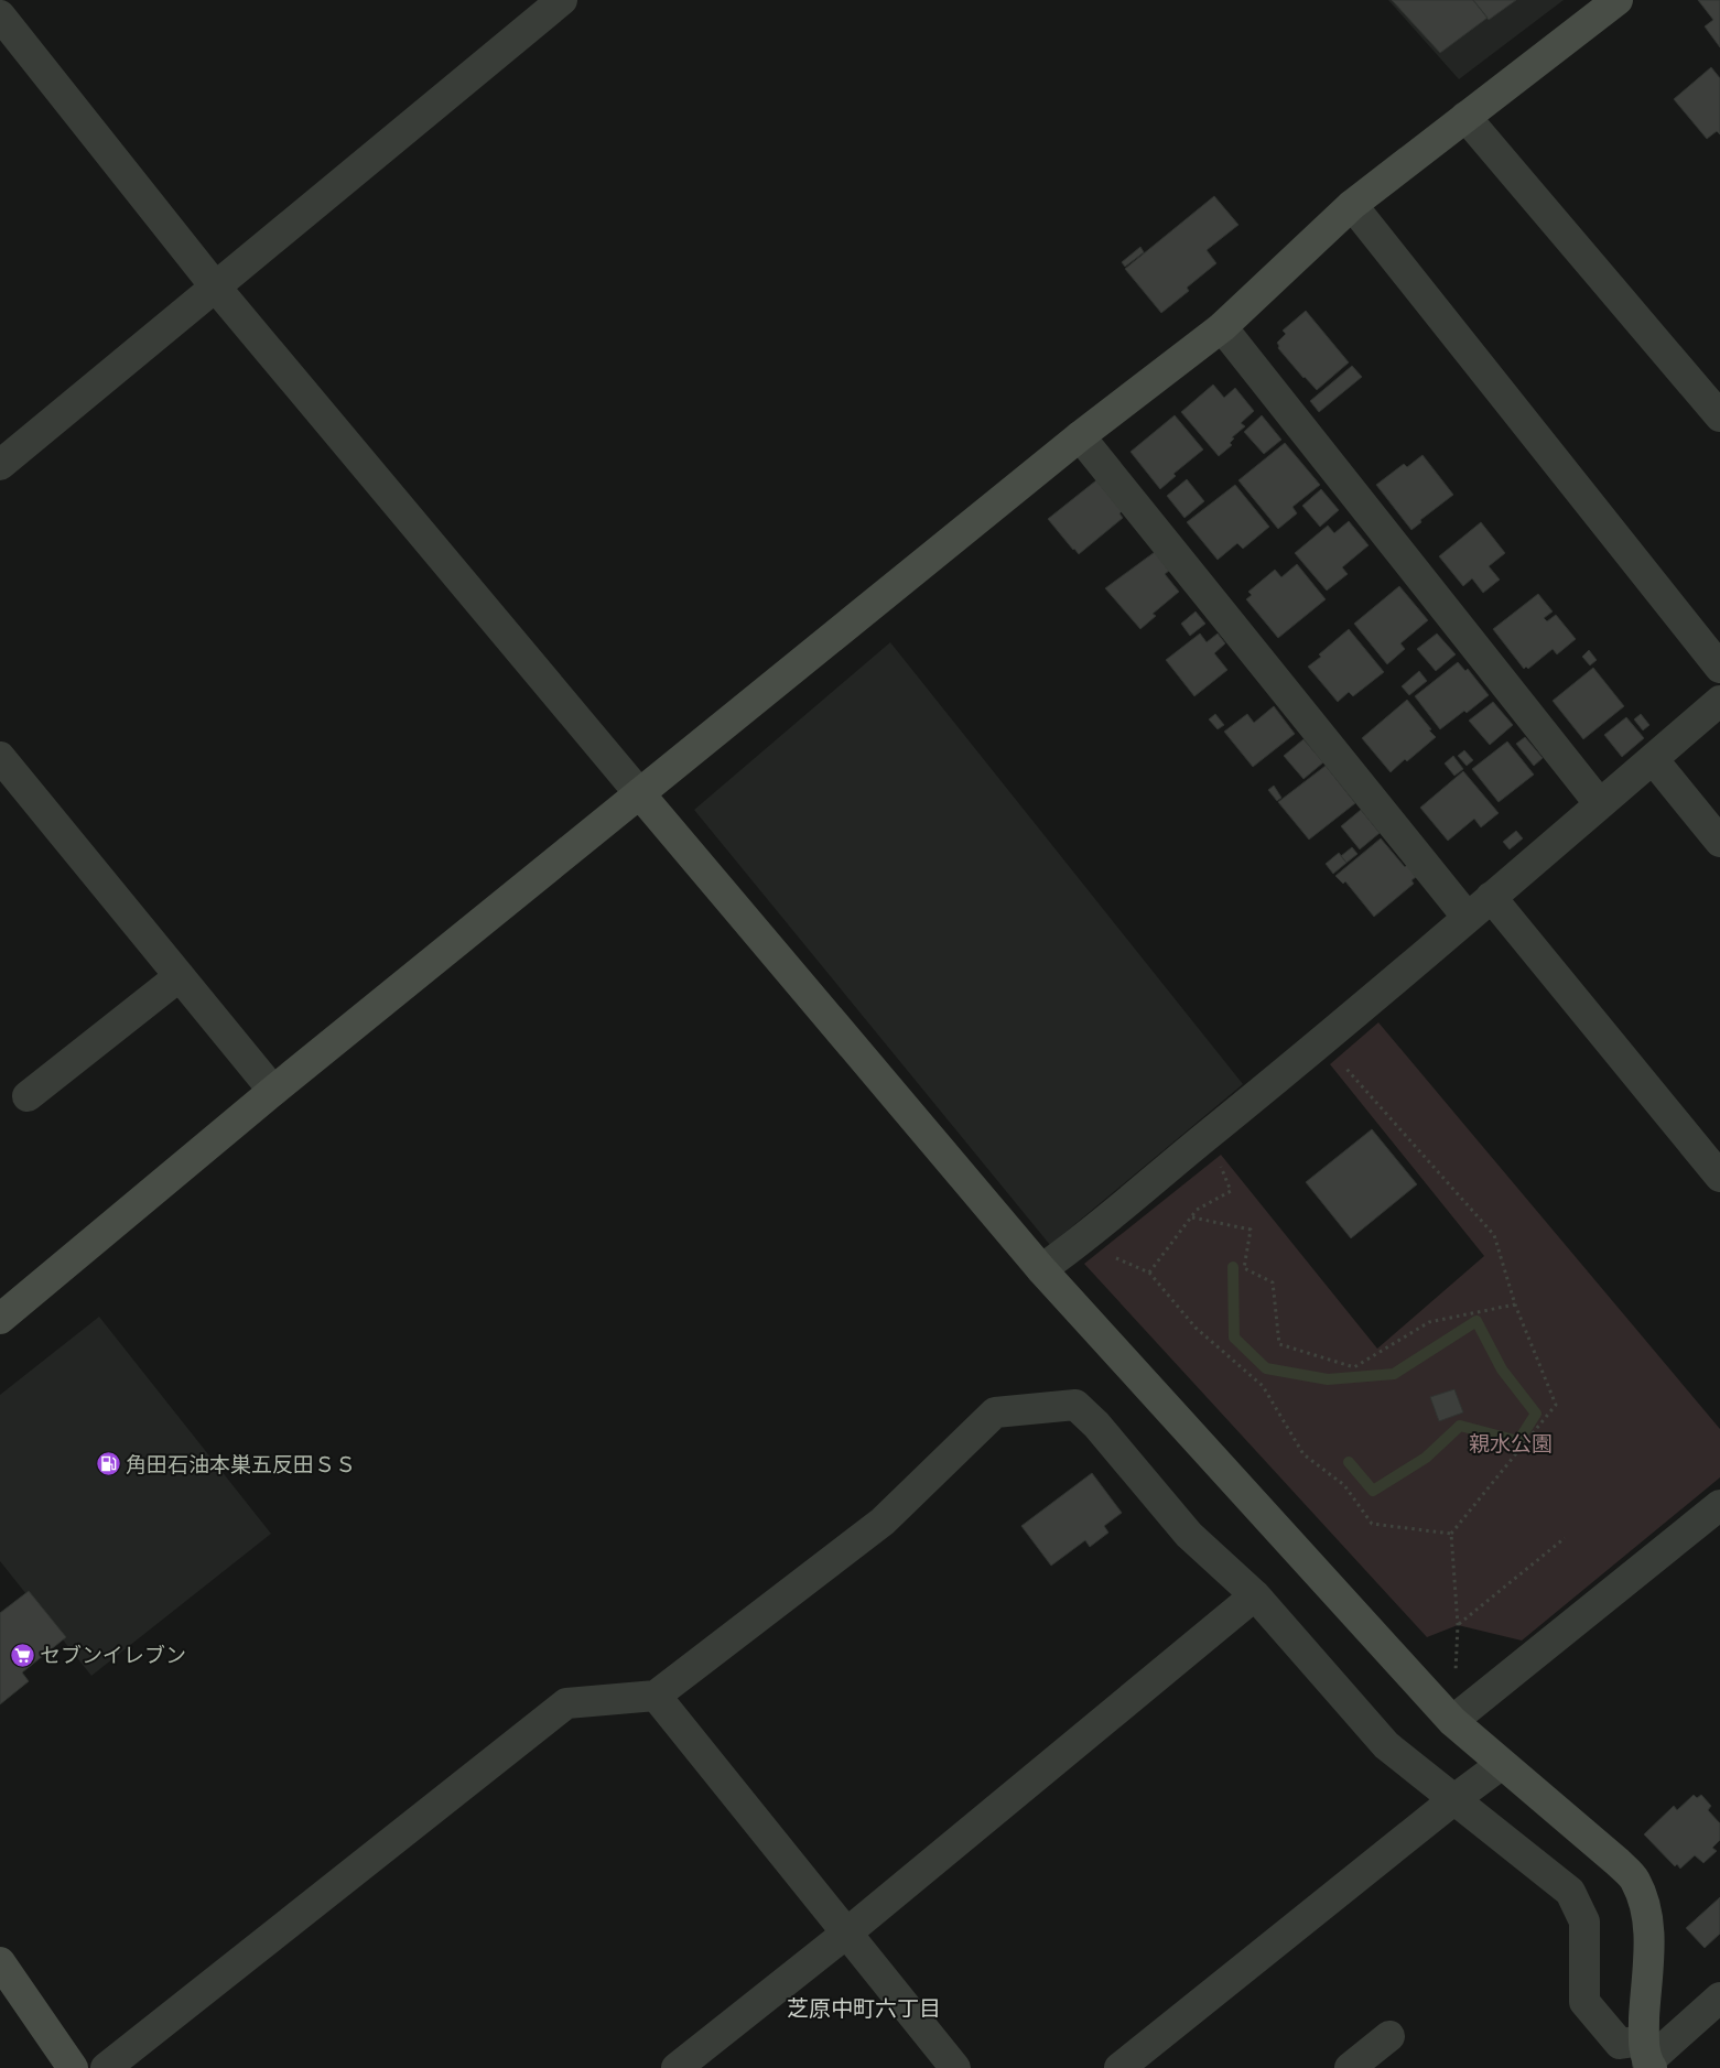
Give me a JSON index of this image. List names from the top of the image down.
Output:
{
  "districts": ["芝原中町六丁目"],
  "parks": ["親水公園"],
  "places": {
    "fuel station": ["角田石油本巣五反田ＳＳ"],
    "supermarket": ["セブンイレブン"]
  }
}
